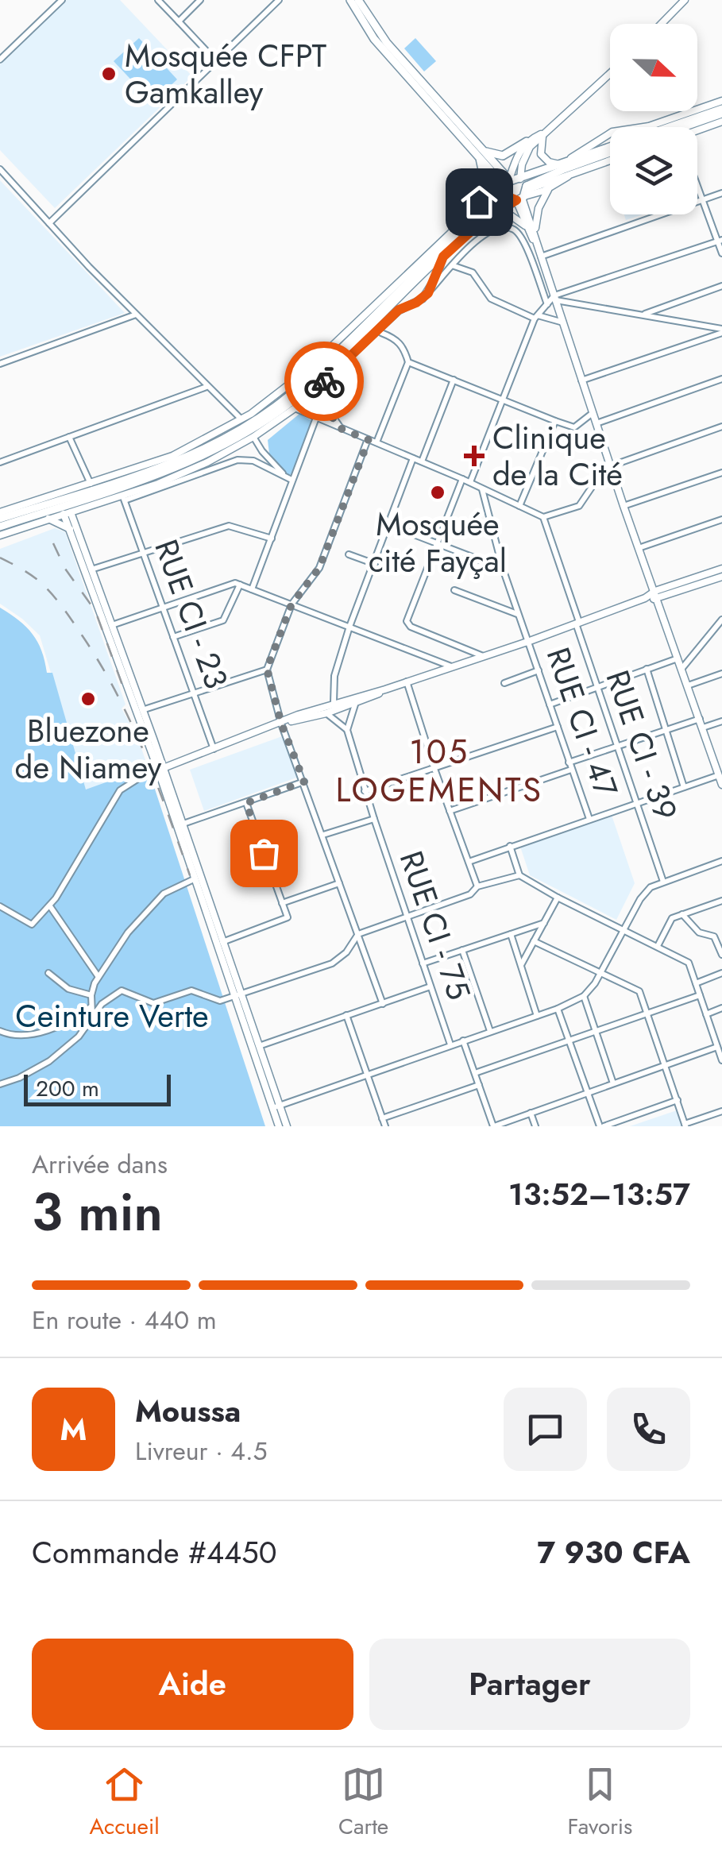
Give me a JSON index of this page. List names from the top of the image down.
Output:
{
  "streets": {
    "street": [
      "RUE CI - 23",
      "RUE CI - 47",
      "RUE CI - 39",
      "RUE CI - 75"
    ]
  },
  "districts": ["105 LOGEMENTS"],
  "parks": ["Ceinture Verte"],
  "places": {
    "other": ["Mosquée CFPT Gamkalley", "Mosquée cité Fayçal", "Bluezone de Niamey"],
    "health": ["Clinique de la Cité"]
  },
  "scale_bar": "200 m",
  "north": "right",
  "page": {
    "scale": "200 m",
    "heading": ["3 min", "Arrivée dans", "13:52–13:57"],
    "panel": [
      "Moussa",
      "Livreur · 4.5",
      "Commande #4450",
      "7 930 CFA"
    ],
    "bar": "En route · 440 m",
    "round": "M",
    "buttons": ["Aide", "Partager"],
    "tabs": ["Accueil", "Carte", "Favoris"]
  }
}
